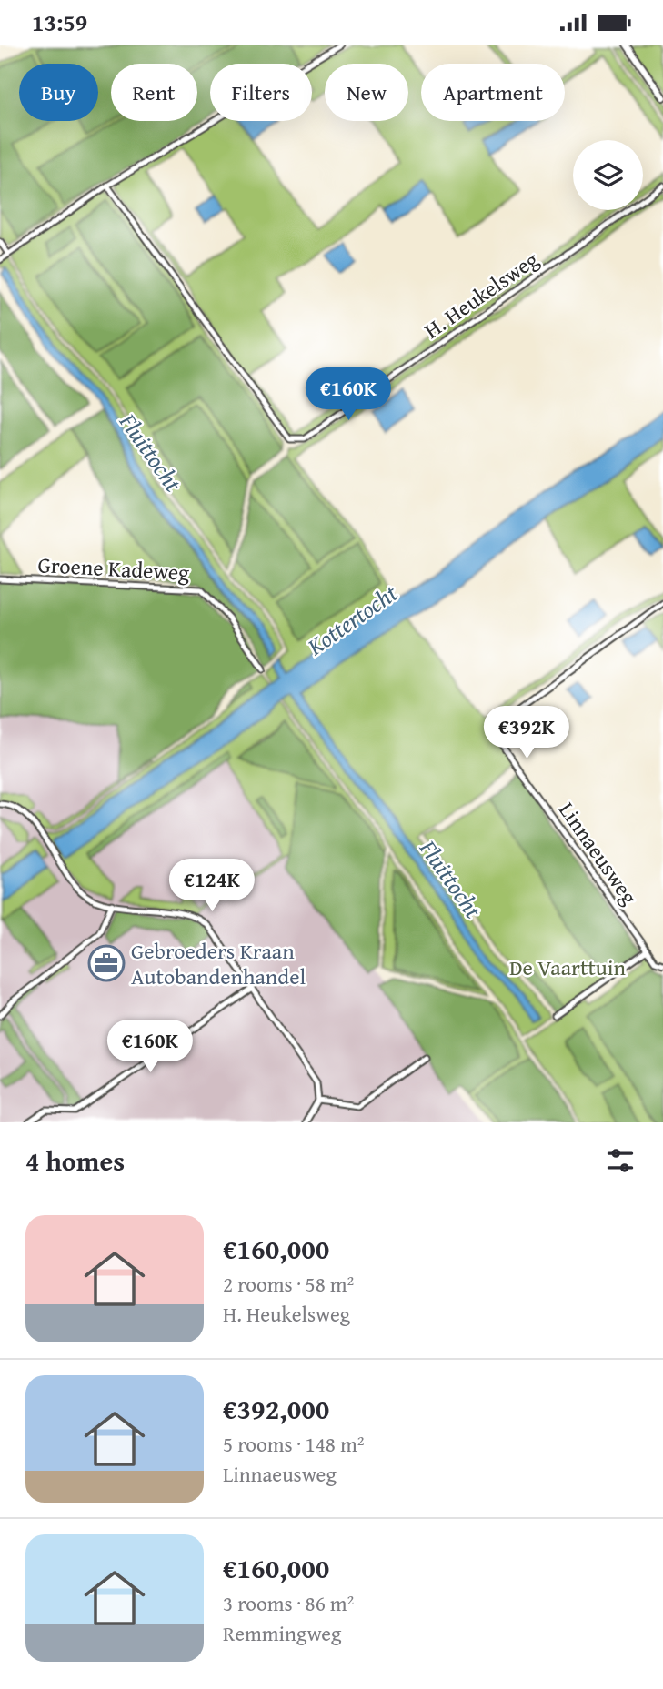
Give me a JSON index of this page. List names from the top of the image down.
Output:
{
  "streets": {
    "street": ["H. Heukelsweg", "Groene Kadeweg", "Linnaeusweg"]
  },
  "water": ["Fluittocht", "Kottertocht"],
  "parks": ["De Vaarttuin"],
  "places": {
    "office": ["Gebroeders Kraan Autobandenhandel"]
  },
  "page": {
    "status": "13:59",
    "chip": [
      "Buy",
      "Rent",
      "Filters",
      "New",
      "Apartment"
    ],
    "price": [
      "€160K",
      "€392K",
      "€124K",
      "€160K"
    ],
    "heading": "4 homes",
    "list": [
      {
        "name": "€160,000",
        "note": "2 rooms · 58 m² · H. Heukelsweg"
      },
      {
        "name": "€392,000",
        "note": "5 rooms · 148 m² · Linnaeusweg"
      },
      {
        "name": "€160,000",
        "note": "3 rooms · 86 m² · Remmingweg"
      }
    ]
  }
}
